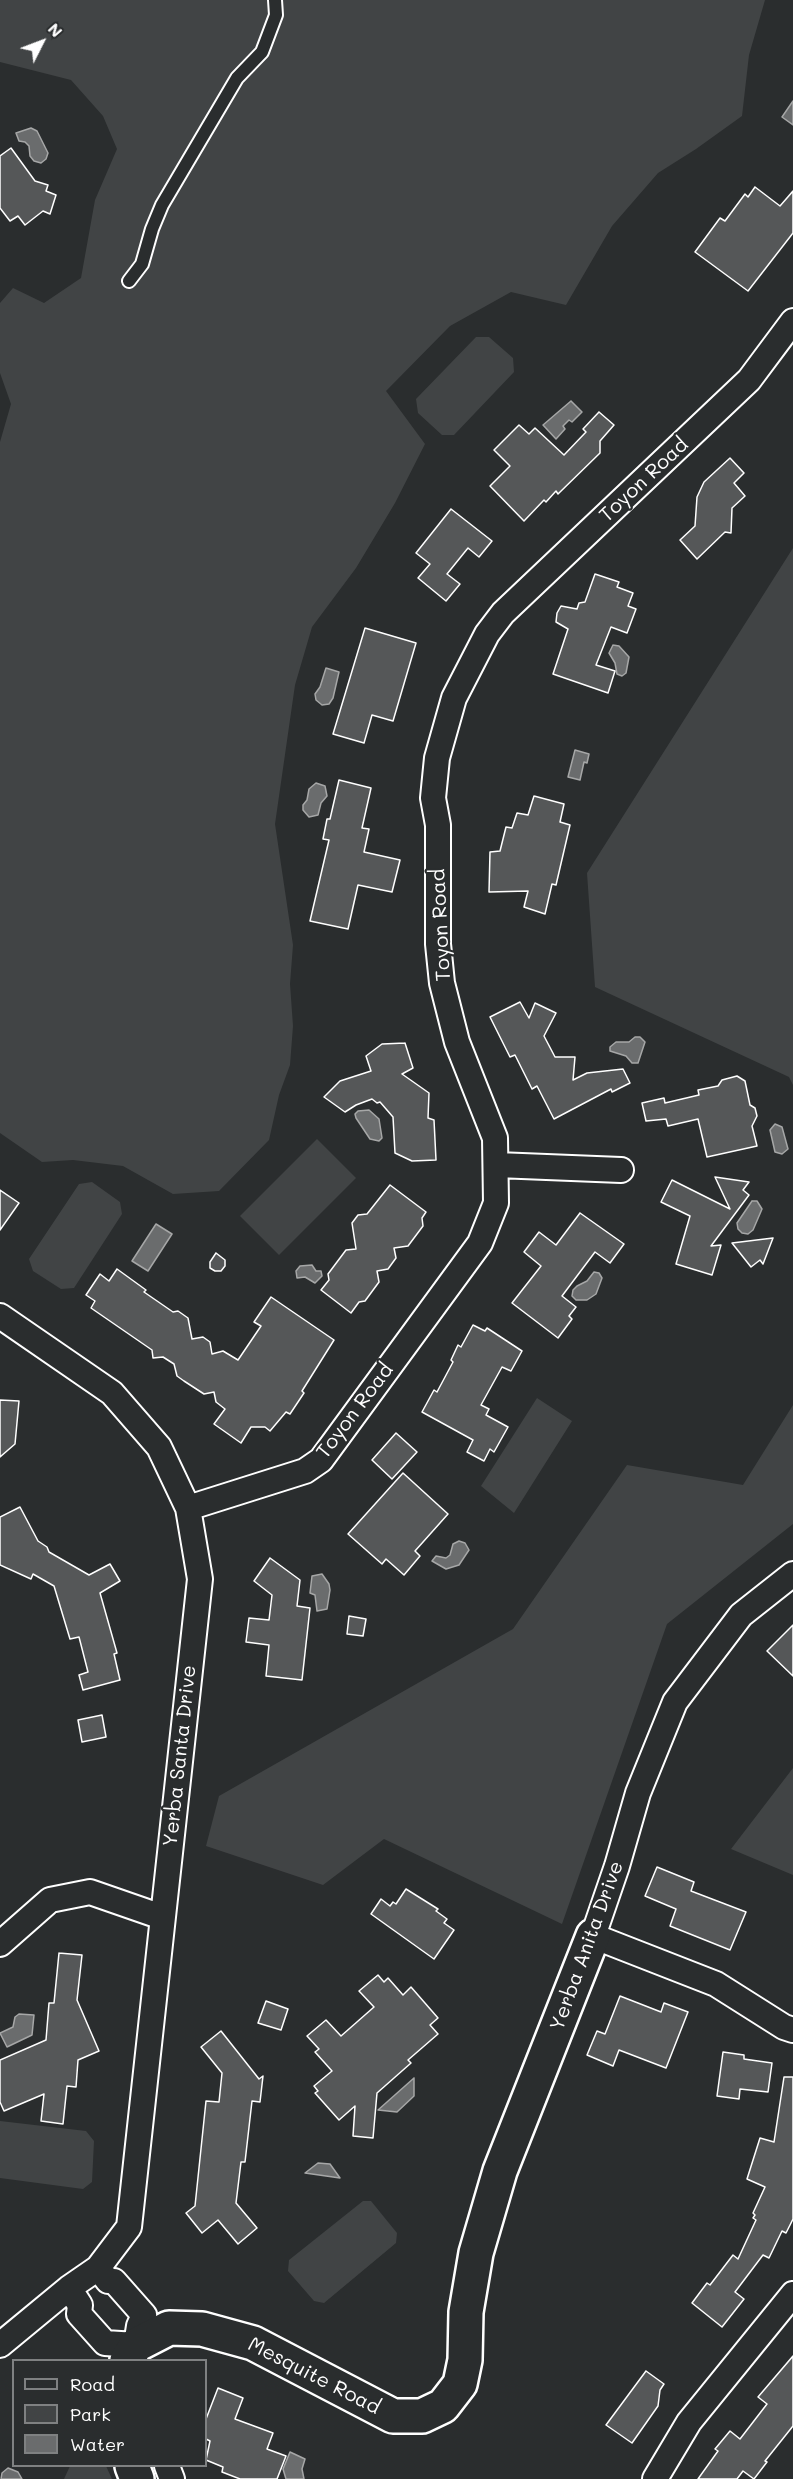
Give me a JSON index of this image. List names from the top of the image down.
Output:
{
  "streets": {
    "street": [
      "Toyon Road",
      "Yerba Santa Drive",
      "Yerba Anita Drive",
      "Mesquite Road"
    ]
  },
  "crossings": [
    ["Toyon Road", "Yerba Santa Drive"],
    ["Yerba Anita Drive", "Mesquite Road"]
  ],
  "legend": ["Road", "Park", "Water"],
  "north": "top right"
}
